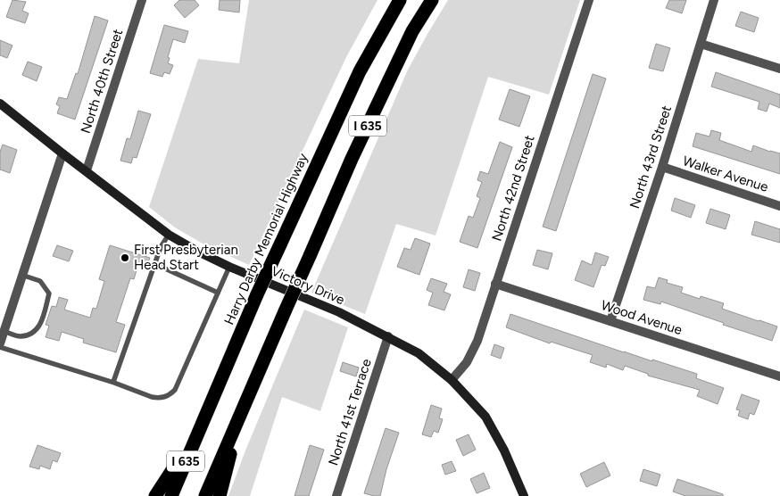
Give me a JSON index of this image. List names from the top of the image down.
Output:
{
  "streets": {
    "highway": ["I 635", "Harry Darby Memorial Highway"],
    "main road": ["Victory Drive"],
    "street": [
      "North 40th Street",
      "North 43rd Street",
      "Walker Avenue",
      "North 42nd Street",
      "Wood Avenue",
      "North 41st Terrace"
    ]
  },
  "crossings": [
    ["North 40th Street", "Victory Drive"],
    ["North 43rd Street", "Walker Avenue"],
    ["North 43rd Street", "Wood Avenue"],
    ["North 42nd Street", "Victory Drive"],
    ["North 42nd Street", "Wood Avenue"],
    ["Victory Drive", "North 41st Terrace"]
  ],
  "places": ["First Presbyterian Head Start"]
}
